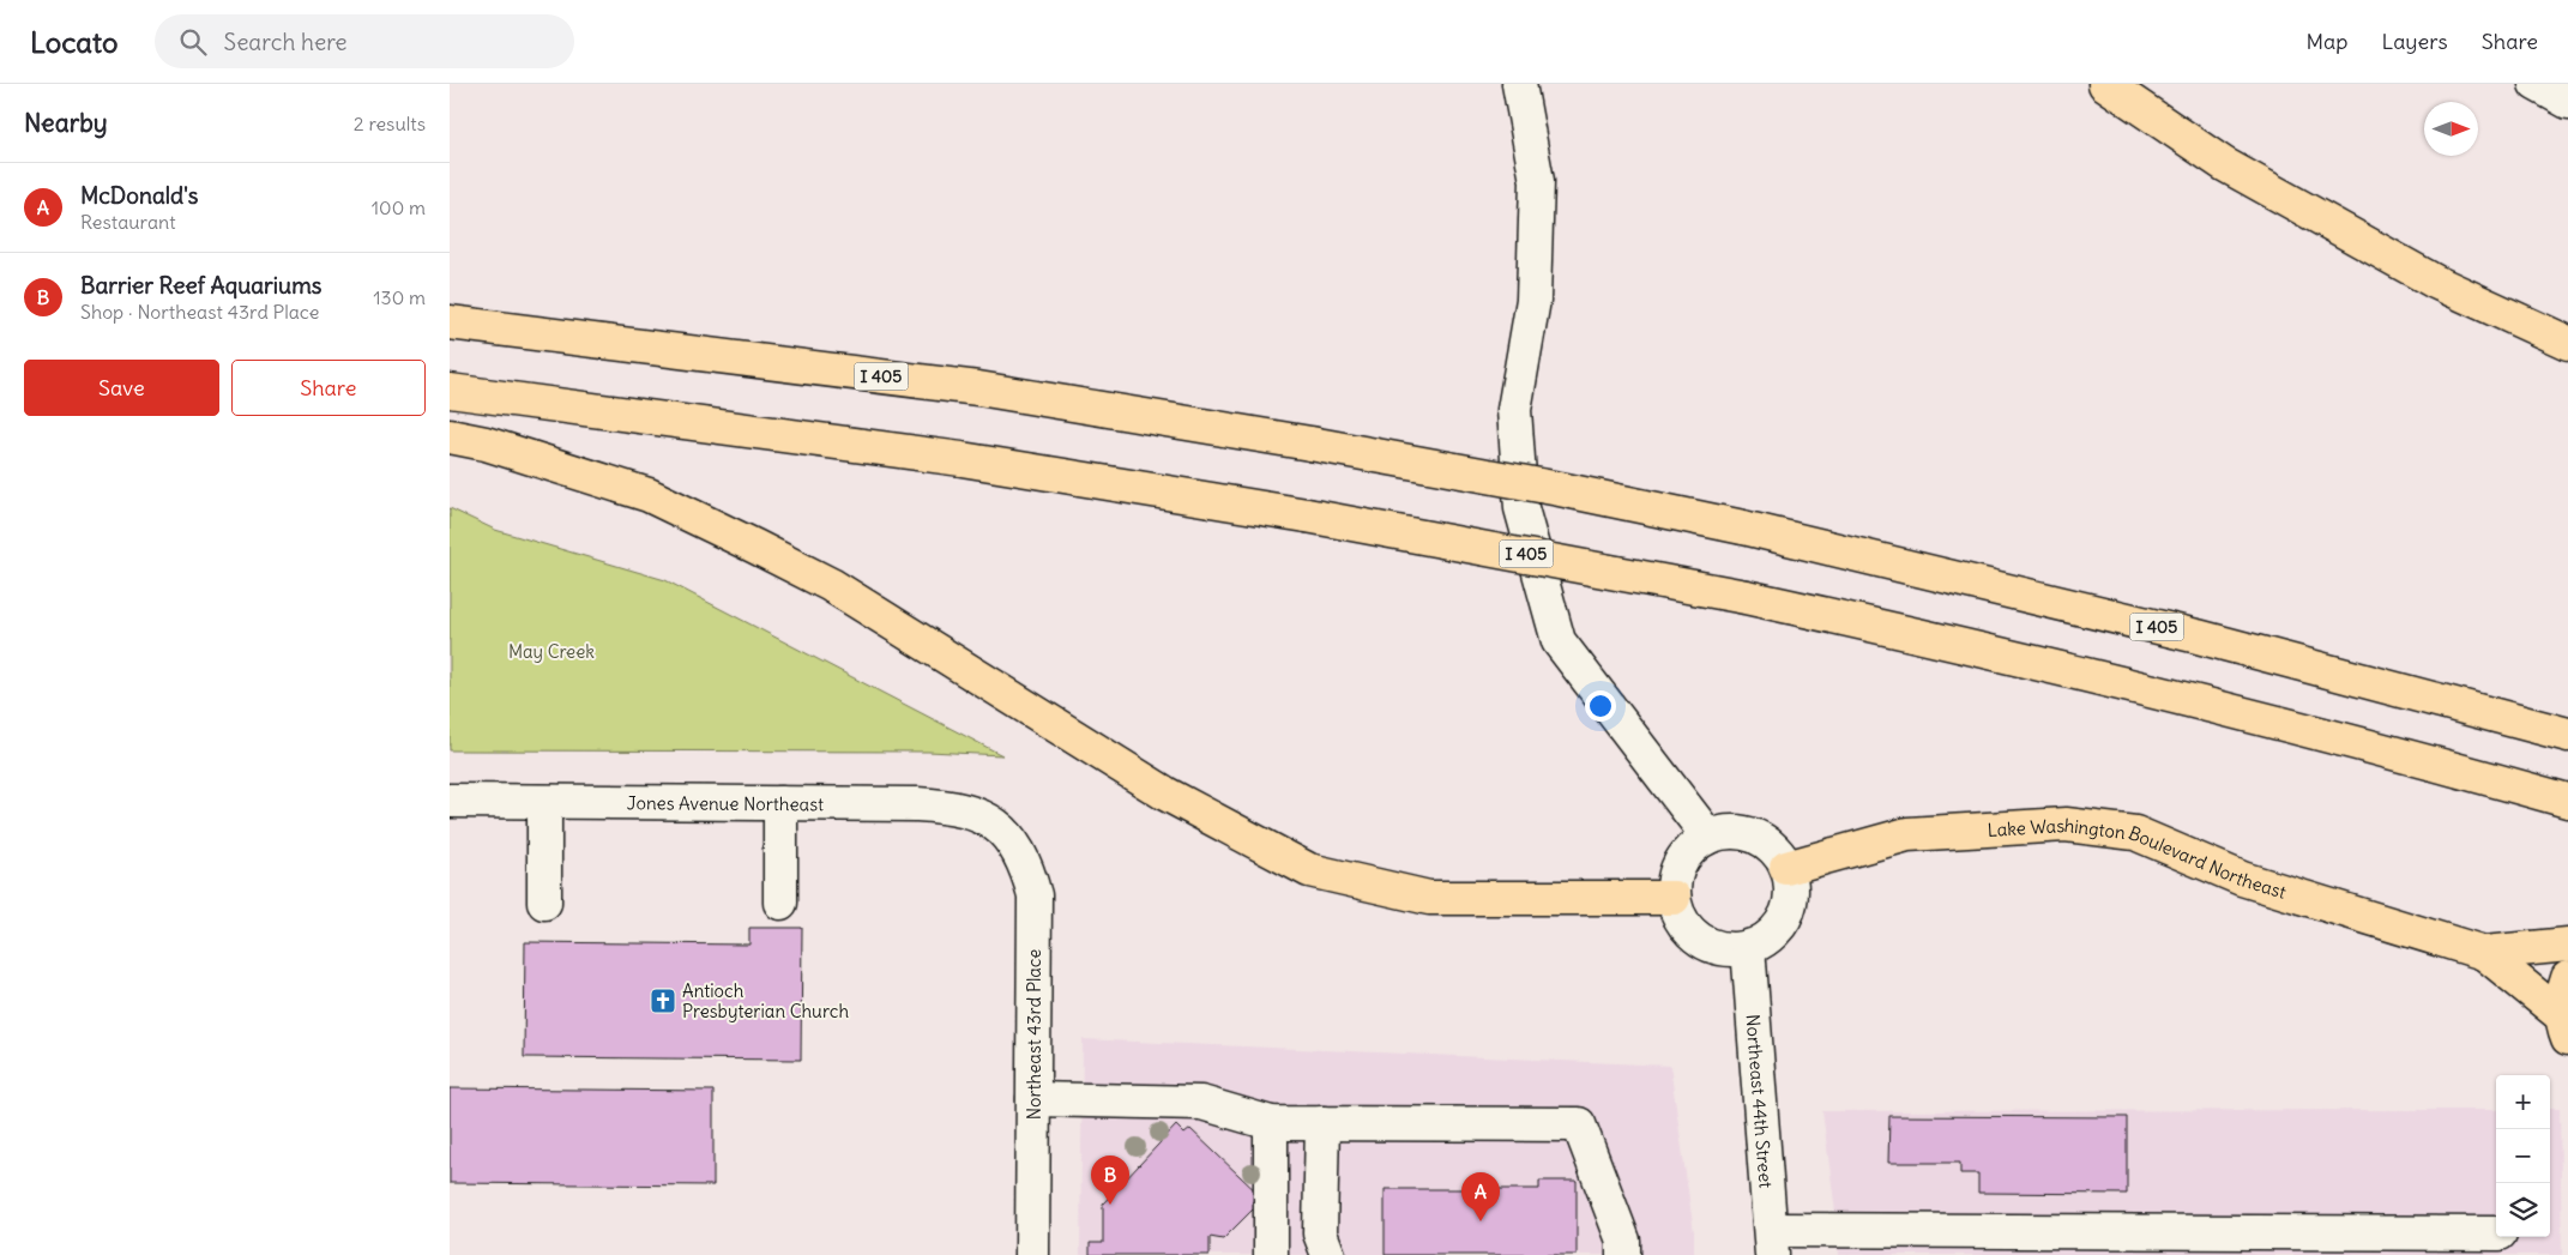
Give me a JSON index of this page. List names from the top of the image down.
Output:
{
  "streets": {
    "main road": ["I 405", "Lake Washington Boulevard Northeast"],
    "street": ["Jones Avenue Northeast", "Northeast 43rd Place", "Northeast 44th Street"]
  },
  "crossings": [
    ["Jones Avenue Northeast", "Northeast 43rd Place"],
    ["Lake Washington Boulevard Northeast", "Northeast 44th Street"]
  ],
  "parks": ["May Creek"],
  "places": {
    "church": ["Antioch Presbyterian Church"]
  },
  "north": "right",
  "page": {
    "header": "Locato",
    "search": "Search here",
    "nav": ["Map", "Layers", "Share"],
    "heading": ["Nearby", "2 results"],
    "list": [
      {
        "mark": "A",
        "name": "McDonald's",
        "note": "Restaurant",
        "value": "100 m"
      },
      {
        "mark": "B",
        "name": "Barrier Reef Aquariums",
        "note": "Shop · Northeast 43rd Place",
        "value": "130 m"
      }
    ],
    "buttons": ["Save", "Share"],
    "map_buttons": ["+", "−"],
    "pins": ["B", "A"]
  }
}
